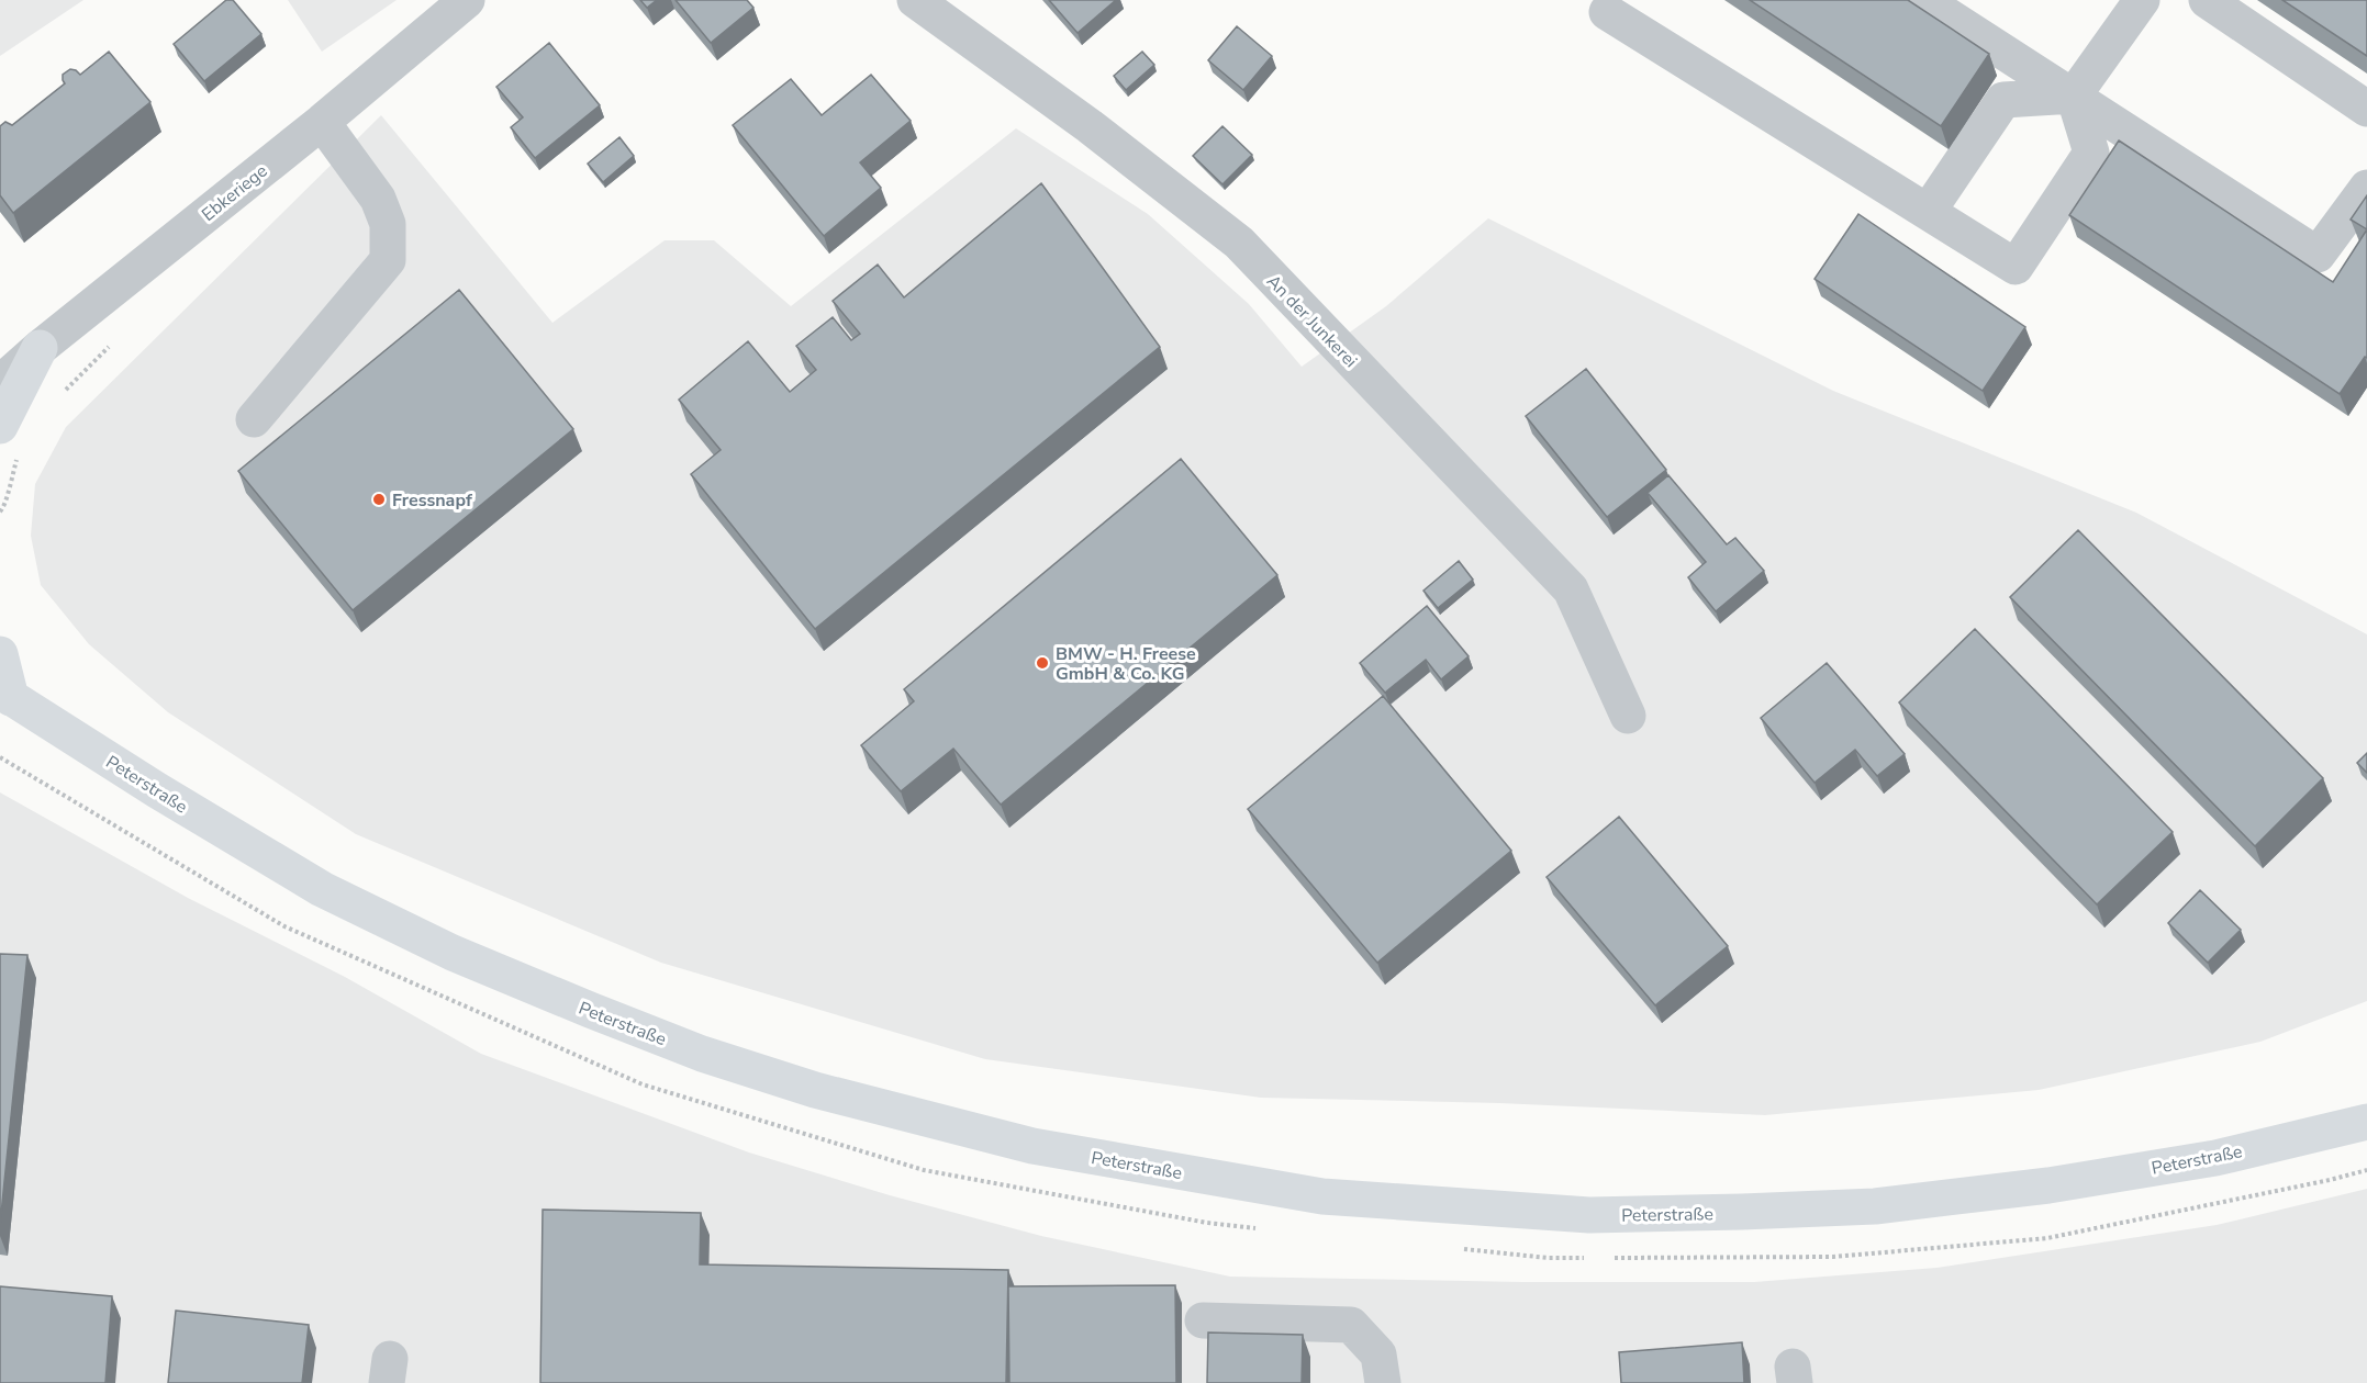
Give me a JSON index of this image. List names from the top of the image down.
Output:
{
  "streets": {
    "main road": ["Peterstraße"],
    "street": ["Ebkeriege", "An der Junkerei"]
  },
  "places": ["Fressnapf", "BMW - H. Freese GmbH & Co. KG"]
}
